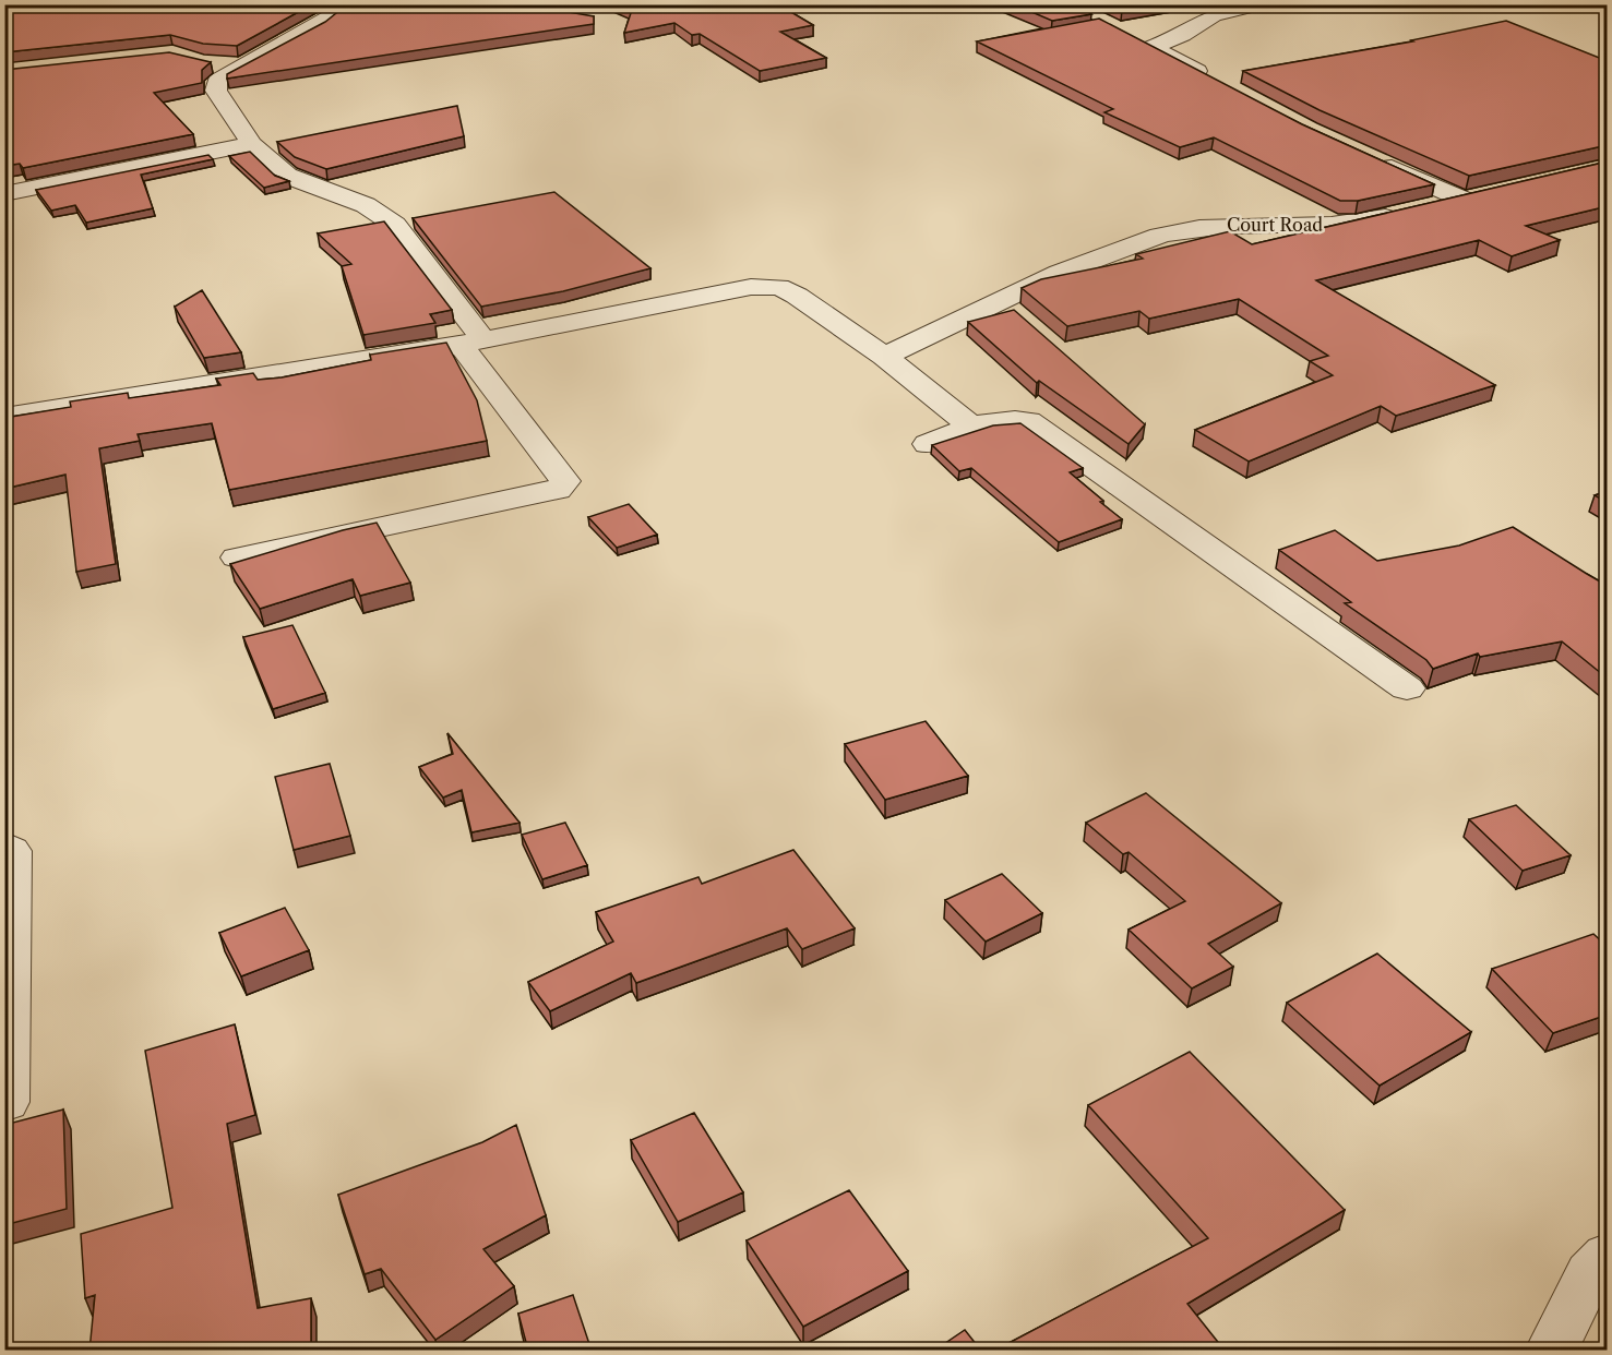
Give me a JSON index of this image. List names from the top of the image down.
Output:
{
  "streets": {
    "street": ["Court Road"]
  }
}
